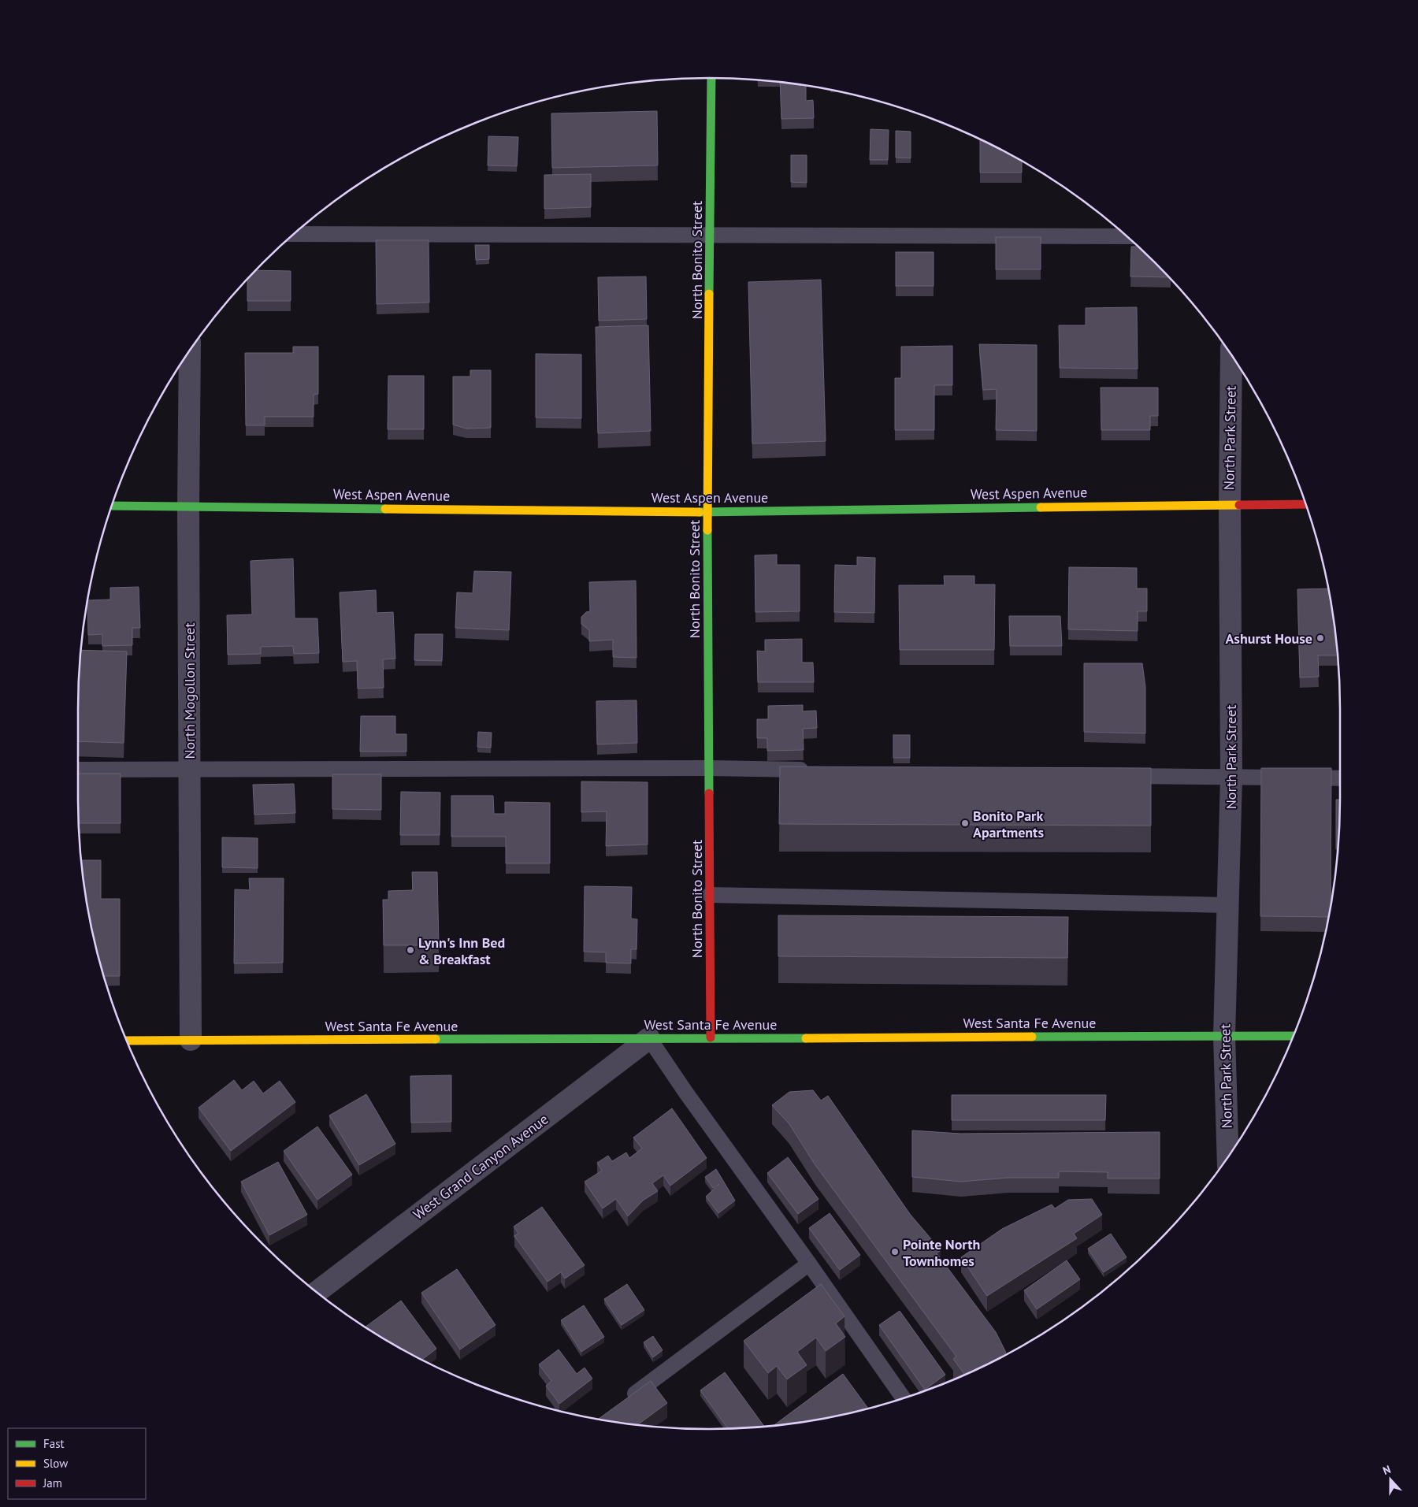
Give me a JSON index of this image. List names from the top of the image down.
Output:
{
  "streets": {
    "street": [
      "North Bonito Street",
      "North Park Street",
      "West Aspen Avenue",
      "North Mogollon Street",
      "West Santa Fe Avenue",
      "West Grand Canyon Avenue"
    ]
  },
  "crossings": [
    ["North Bonito Street", "West Aspen Avenue"],
    ["North Bonito Street", "West Santa Fe Avenue"],
    ["North Park Street", "West Aspen Avenue"],
    ["North Park Street", "West Santa Fe Avenue"],
    ["West Aspen Avenue", "North Mogollon Street"],
    ["North Mogollon Street", "West Santa Fe Avenue"],
    ["West Santa Fe Avenue", "West Grand Canyon Avenue"]
  ],
  "places": [
    "Ashurst House",
    "Bonito Park Apartments",
    "Lynn's Inn Bed & Breakfast",
    "Pointe North Townhomes"
  ],
  "legend": ["Fast", "Slow", "Jam"],
  "north": "top"
}
